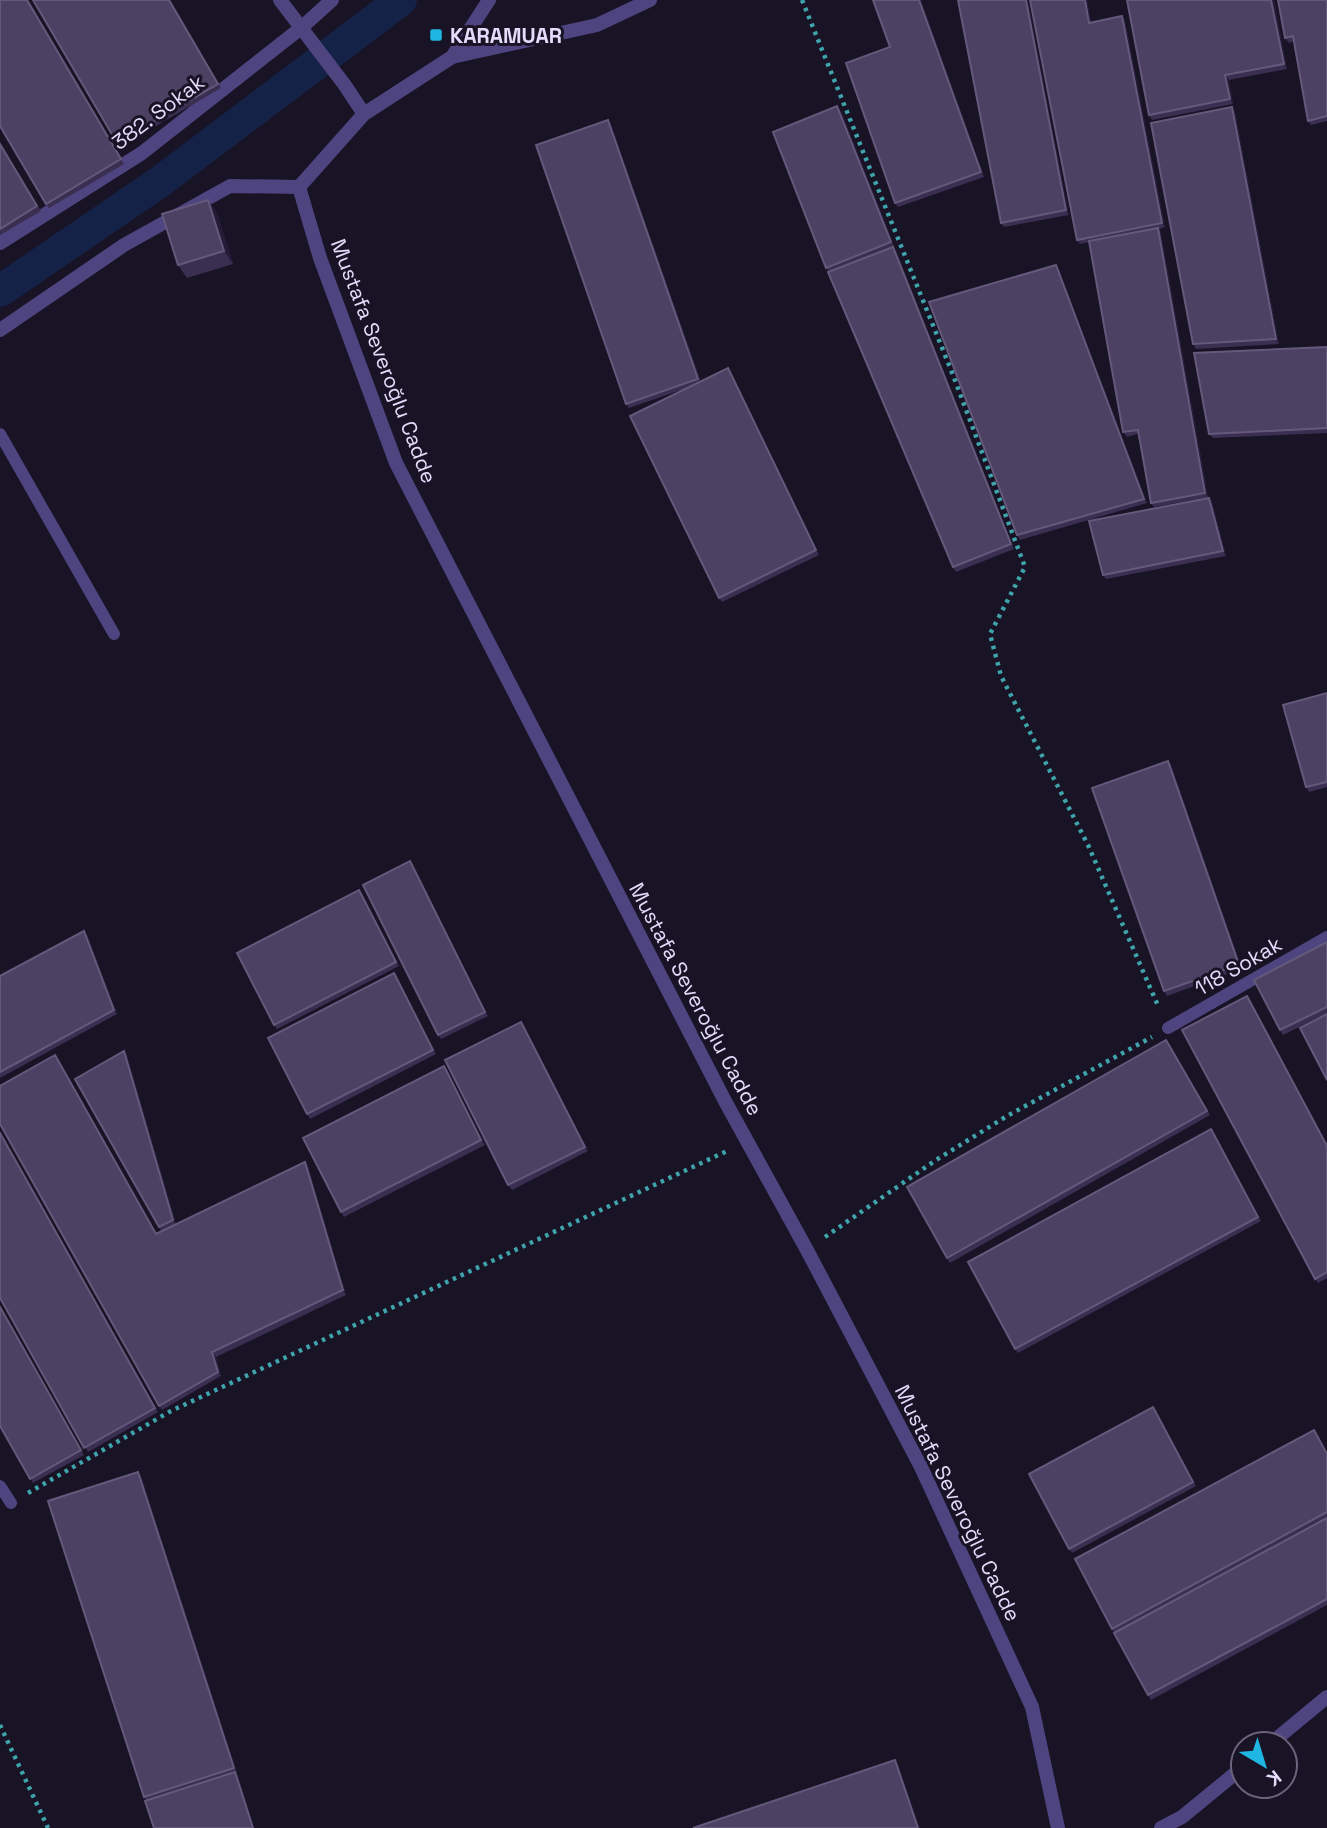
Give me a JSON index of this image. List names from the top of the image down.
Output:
{
  "streets": {
    "street": ["382. Sokak", "Mustafa Severoğlu Cadde"],
    "lane": ["118 Sokak"]
  },
  "places": {
    "transit": ["KARAMUAR"]
  },
  "north": "bottom right"
}
